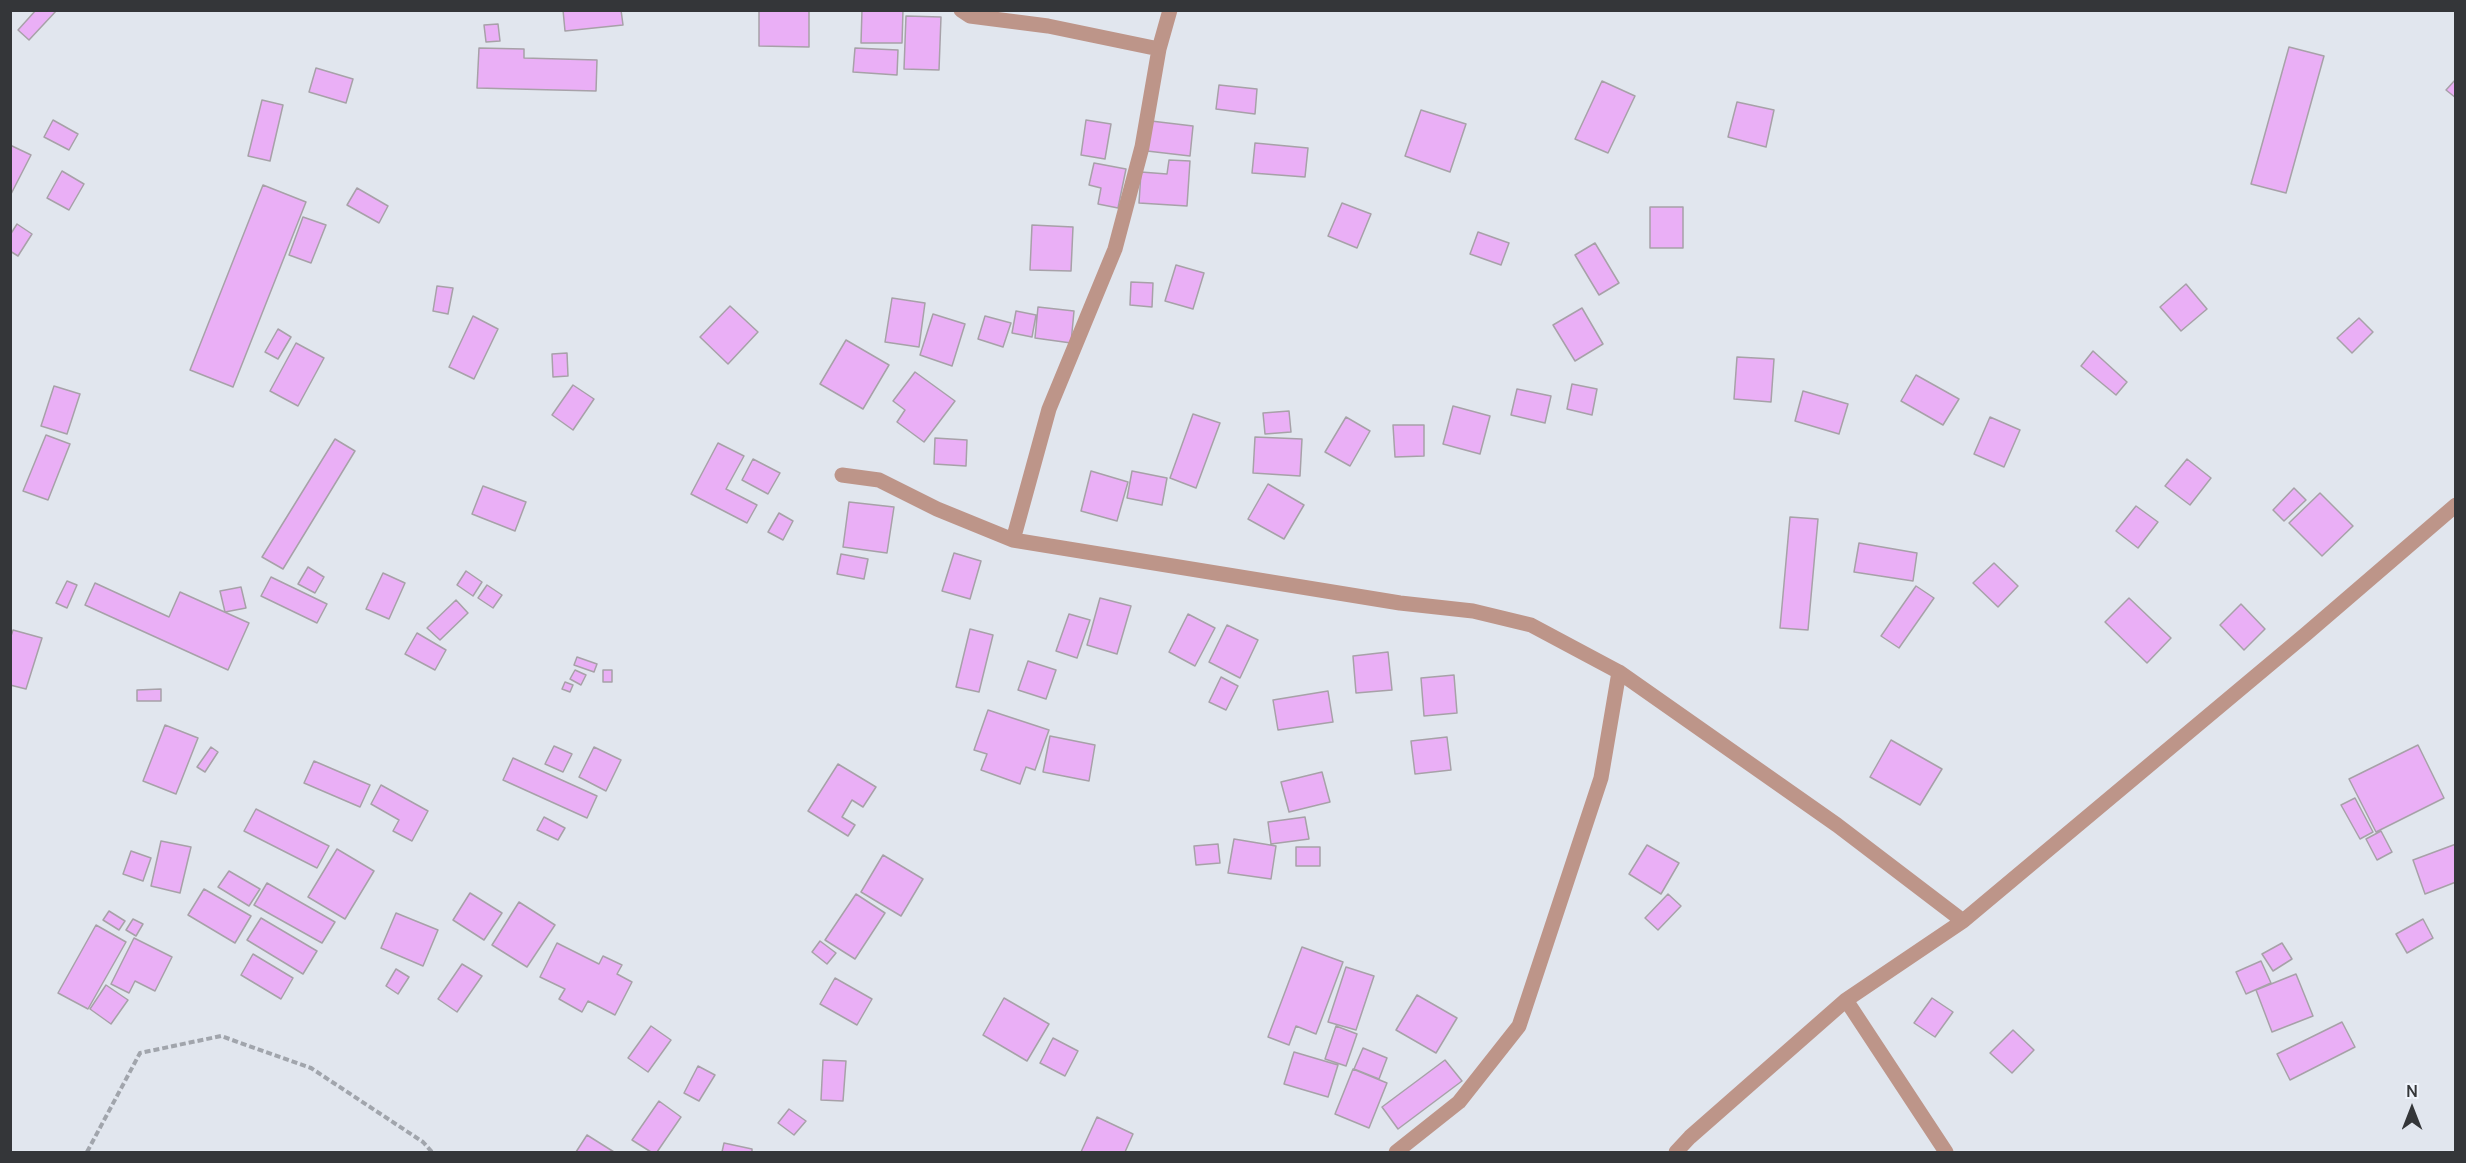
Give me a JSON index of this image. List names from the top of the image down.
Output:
{
  "north": "top"
}
